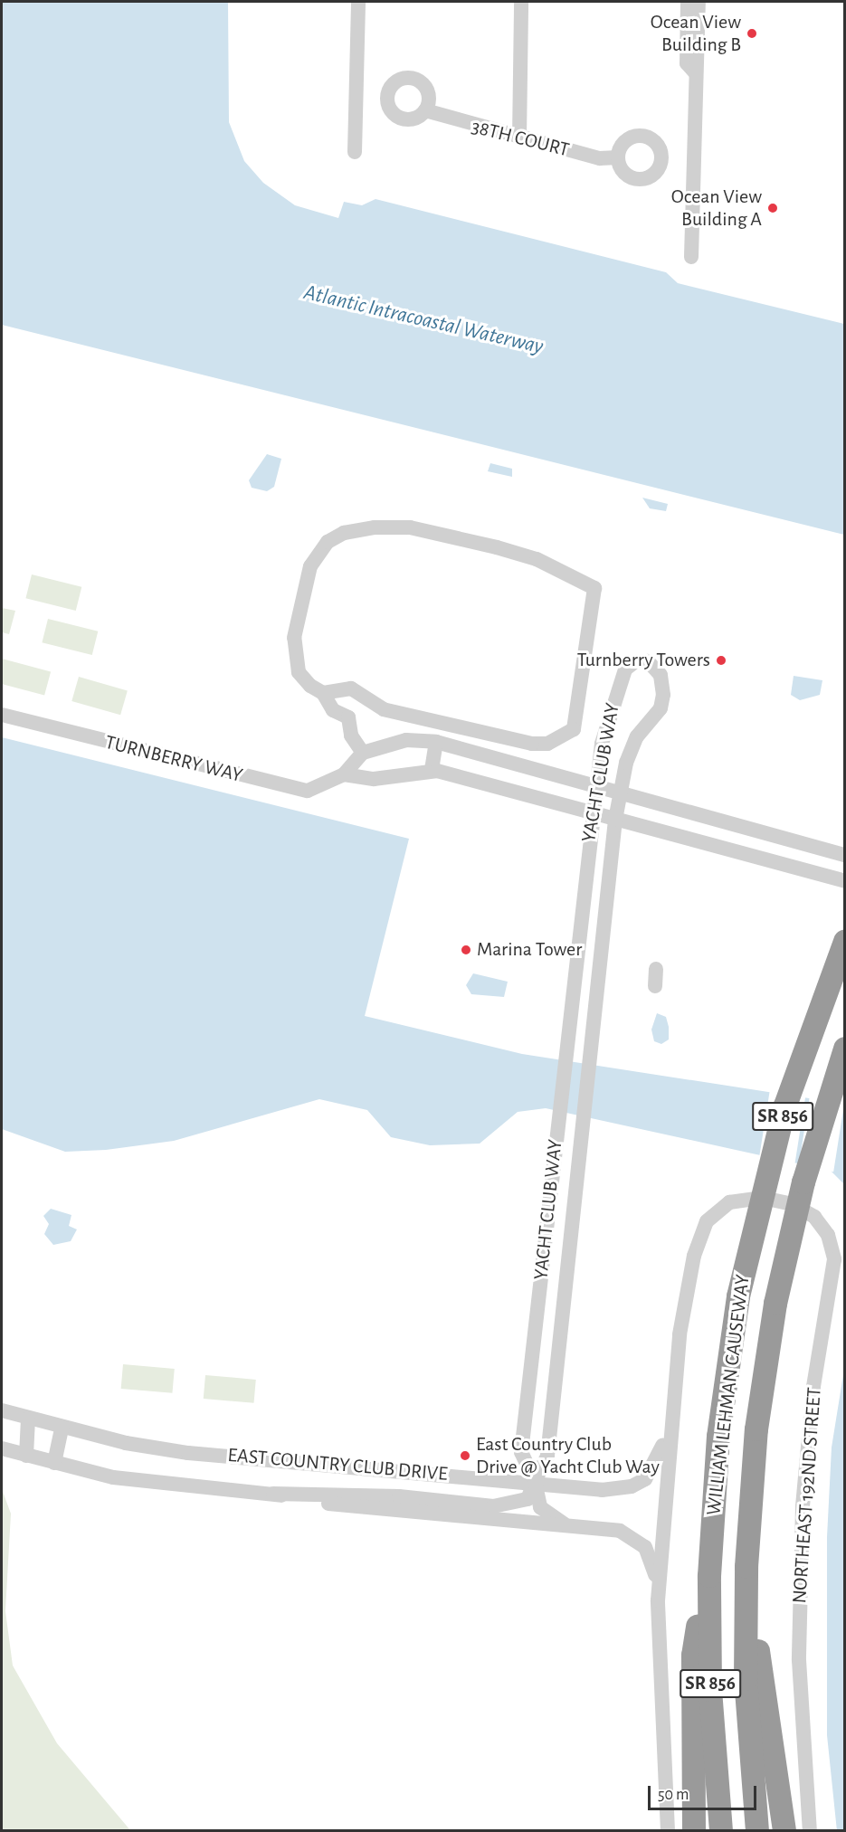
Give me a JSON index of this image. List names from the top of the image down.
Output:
{
  "streets": {
    "highway": ["SR 856", "WILLIAM LEHMAN CAUSEWAY"],
    "street": [
      "38TH COURT",
      "TURNBERRY WAY",
      "YACHT CLUB WAY",
      "EAST COUNTRY CLUB DRIVE",
      "NORTHEAST 192ND STREET"
    ]
  },
  "crossings": [
    ["YACHT CLUB WAY", "EAST COUNTRY CLUB DRIVE"],
    ["EAST COUNTRY CLUB DRIVE", "NORTHEAST 192ND STREET"]
  ],
  "water": ["Atlantic Intracoastal Waterway"],
  "places": [
    "Ocean View Building B",
    "Ocean View Building A",
    "Turnberry Towers",
    "Marina Tower",
    "East Country Club Drive @ Yacht Club Way"
  ],
  "scale_bar": "50 m"
}
